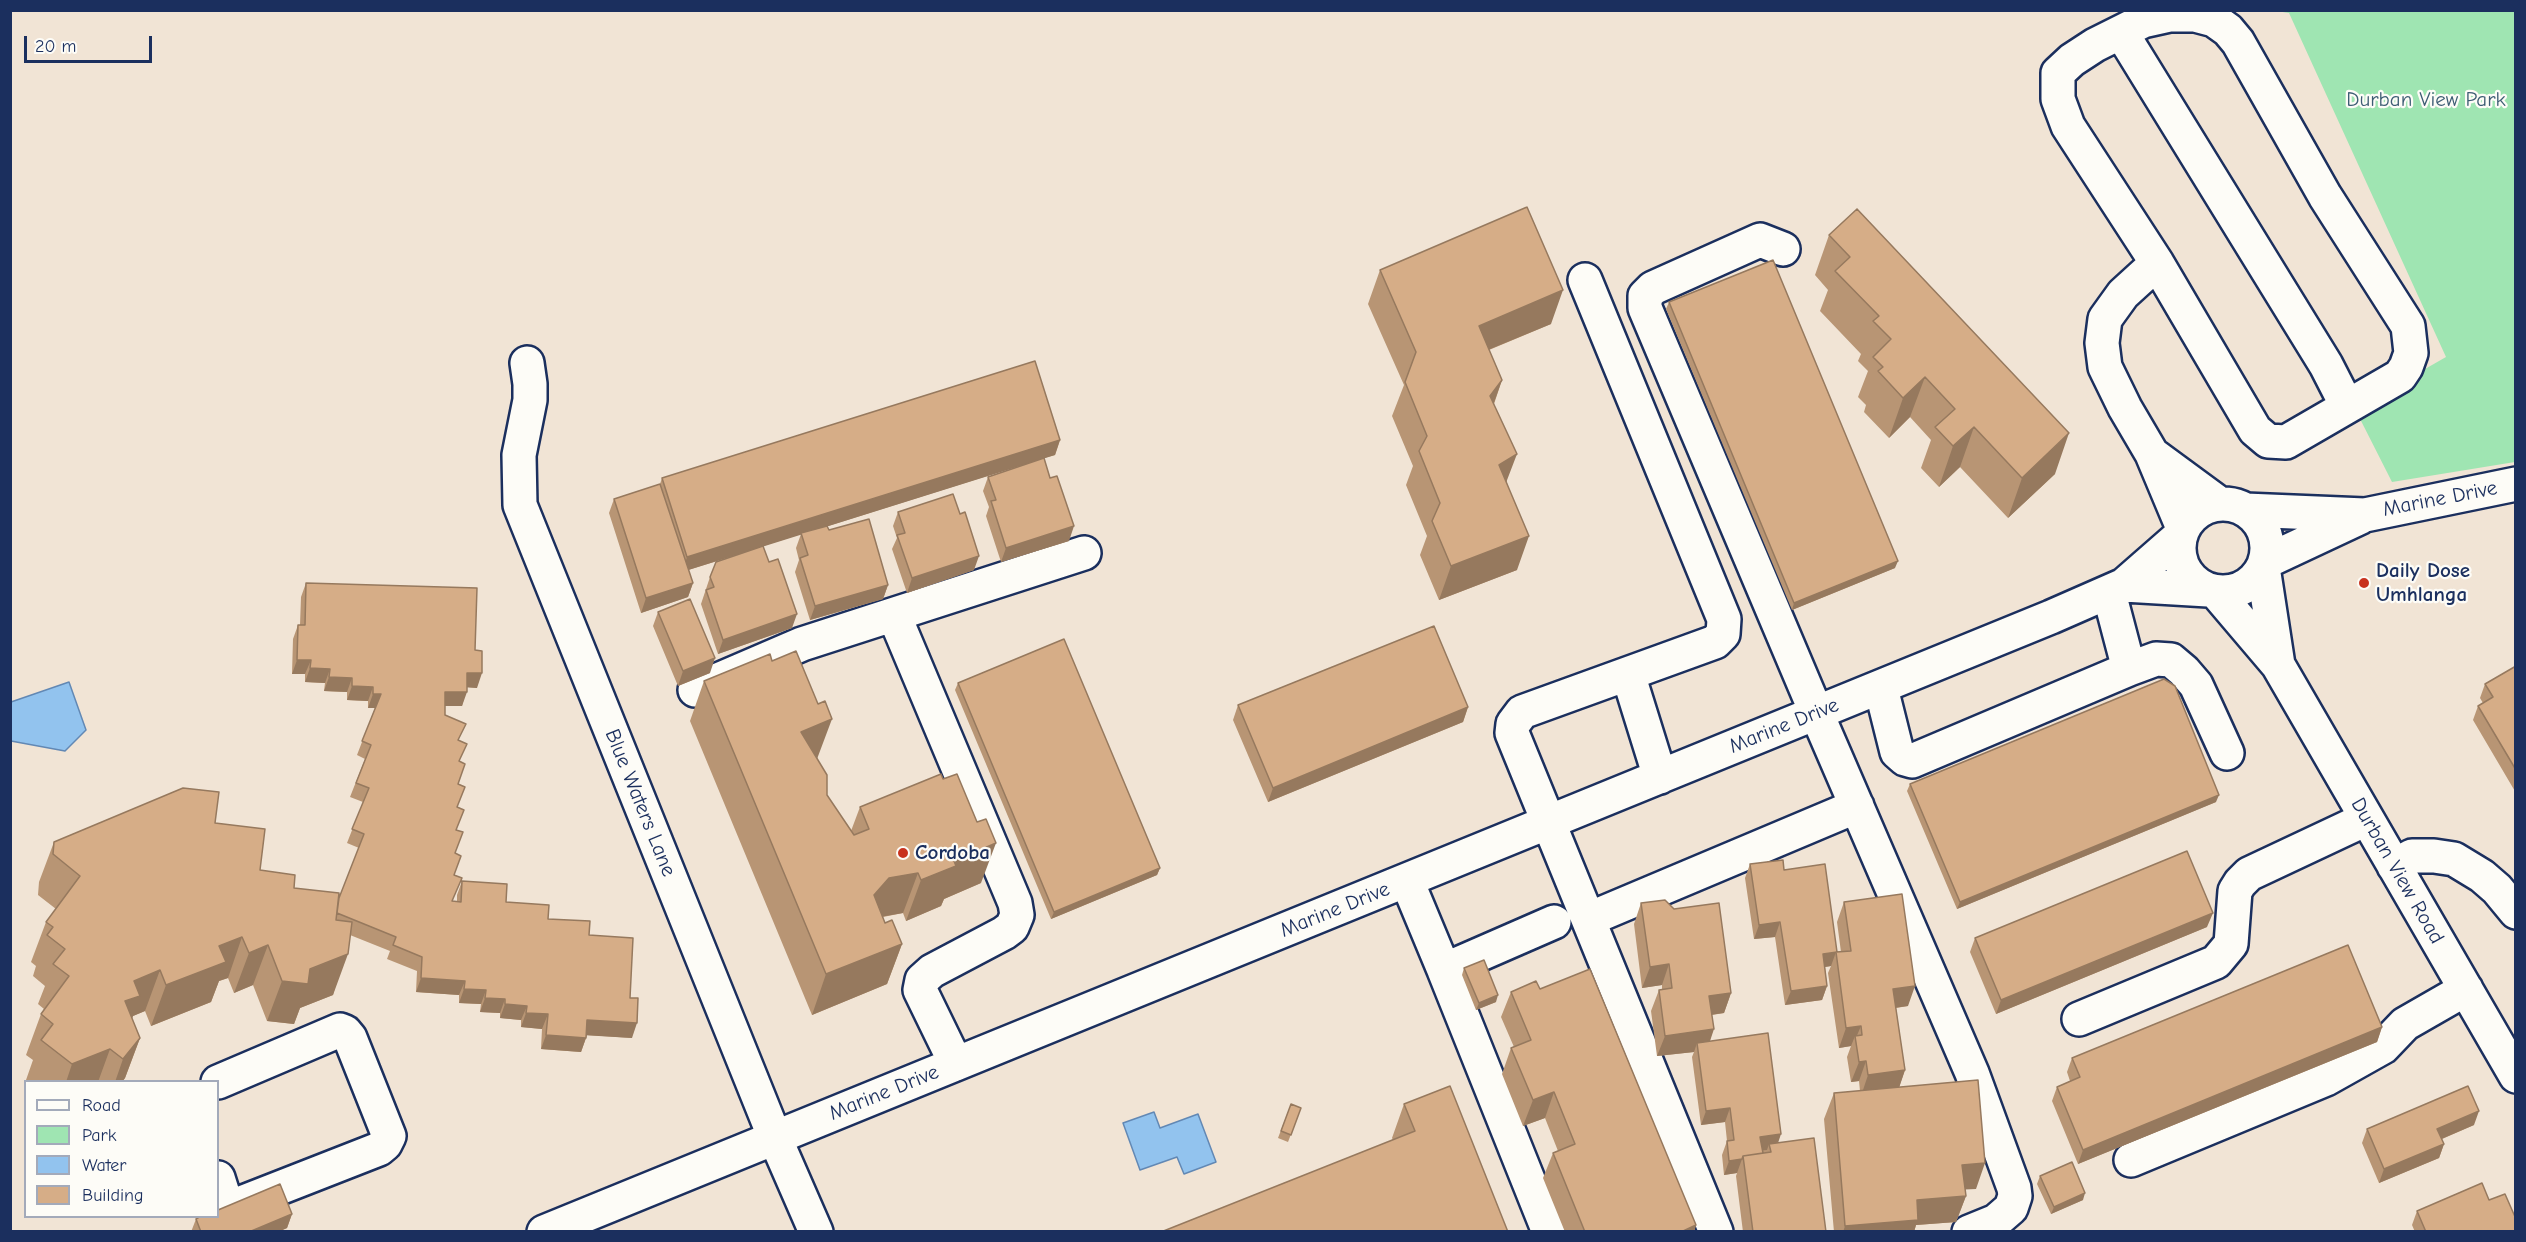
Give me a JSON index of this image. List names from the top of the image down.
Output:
{
  "streets": {
    "street": ["Marine Drive", "Blue Waters Lane", "Durban View Road"]
  },
  "crossings": [
    ["Marine Drive", "Blue Waters Lane"],
    ["Marine Drive", "Durban View Road"]
  ],
  "parks": ["Durban View Park"],
  "places": ["Daily Dose Umhlanga", "Cordoba"],
  "legend": [
    "Road",
    "Park",
    "Water",
    "Building"
  ],
  "scale_bar": "20 m"
}
